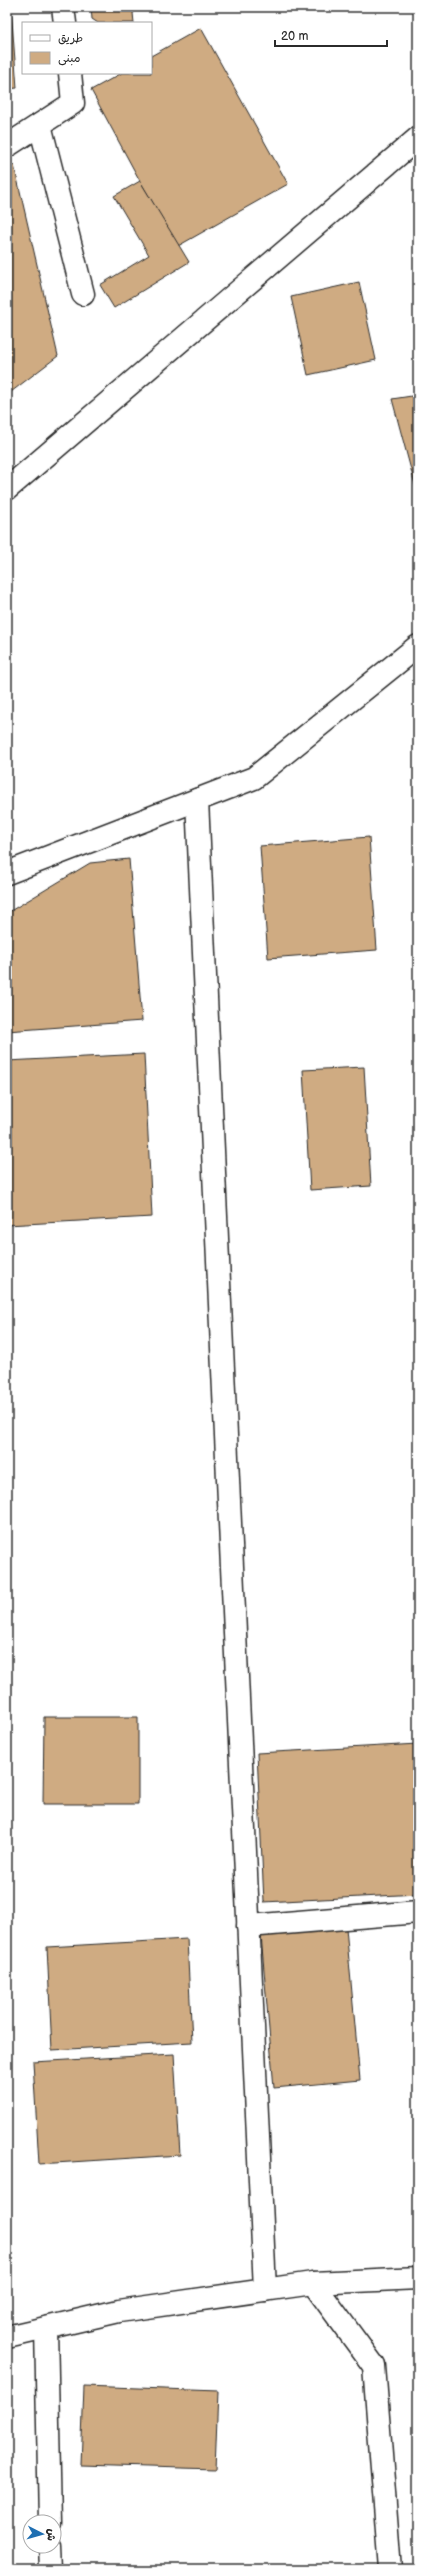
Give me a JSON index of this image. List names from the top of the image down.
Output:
{
  "legend": ["طريق", "مبنى"],
  "scale_bar": "20 m",
  "north": "right"
}
